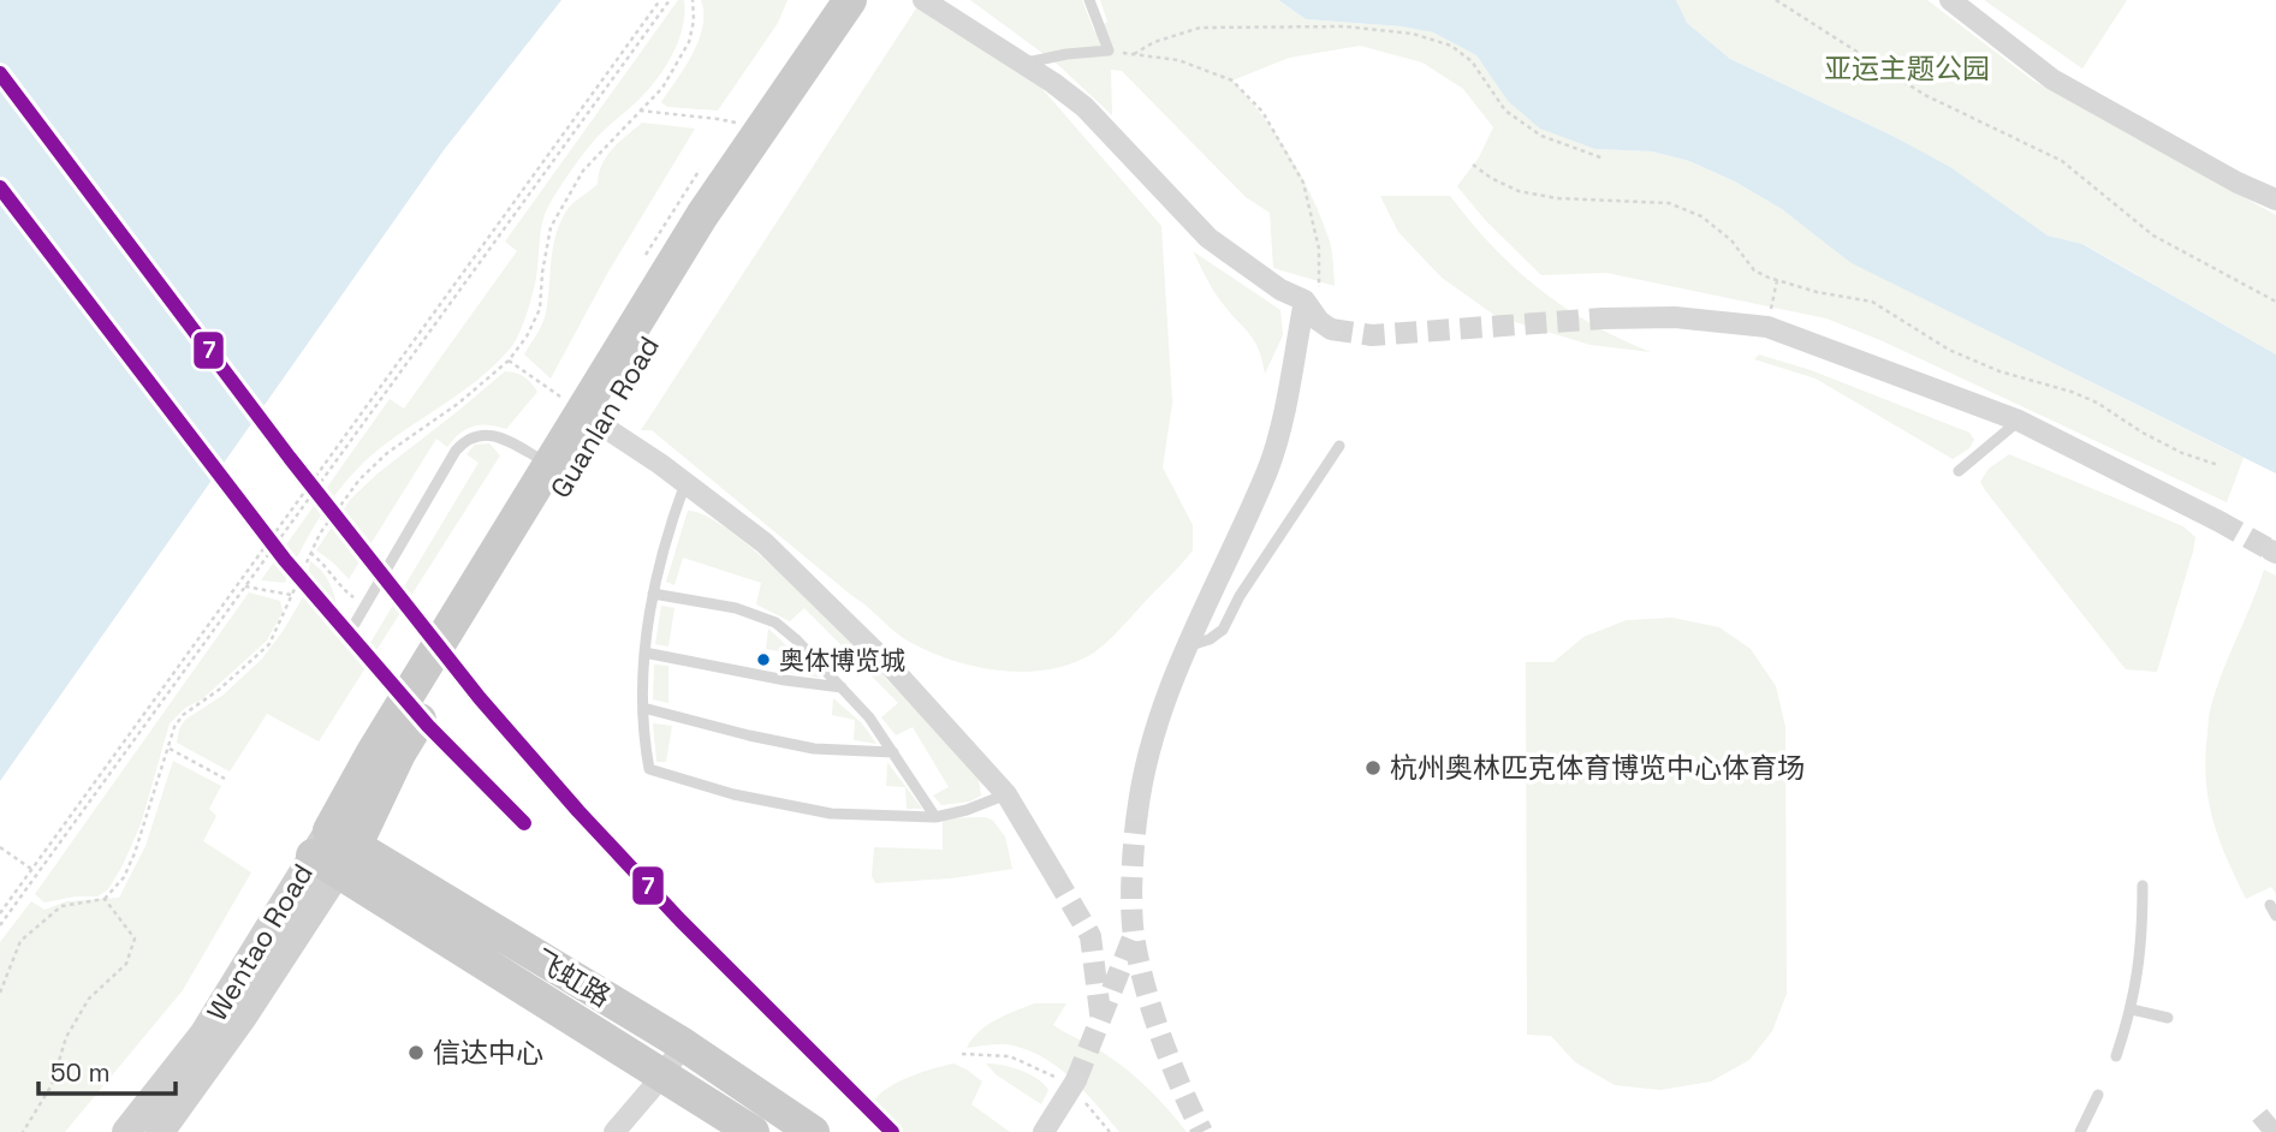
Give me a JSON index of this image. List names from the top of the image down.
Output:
{
  "streets": {
    "main road": ["Guanlan Road", "Wentao Road", "飞虹路"]
  },
  "crossings": [
    ["Guanlan Road", "Wentao Road"],
    ["Guanlan Road", "飞虹路"],
    ["Wentao Road", "飞虹路"]
  ],
  "parks": ["亚运主题公园"],
  "places": ["奥体博览城", "杭州奥林匹克体育博览中心体育场", "信达中心"],
  "lines": ["transit line 7"],
  "scale_bar": "50 m"
}
